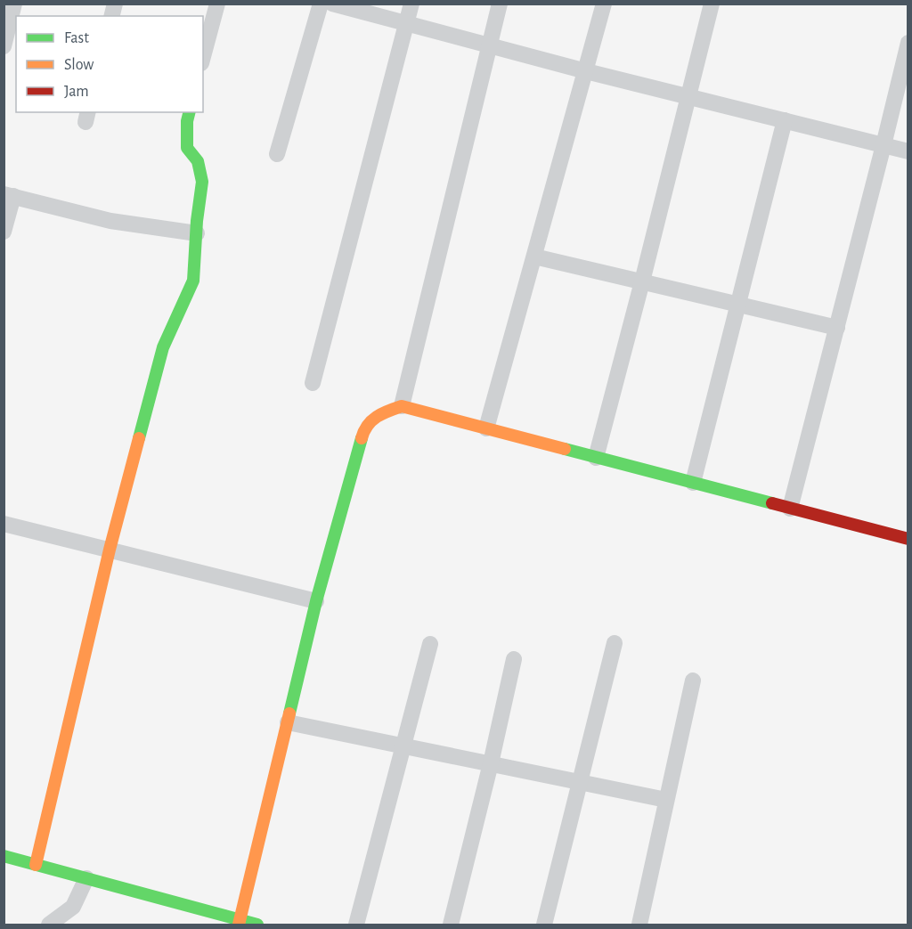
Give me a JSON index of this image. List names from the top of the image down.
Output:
{
  "legend": ["Fast", "Slow", "Jam"]
}
